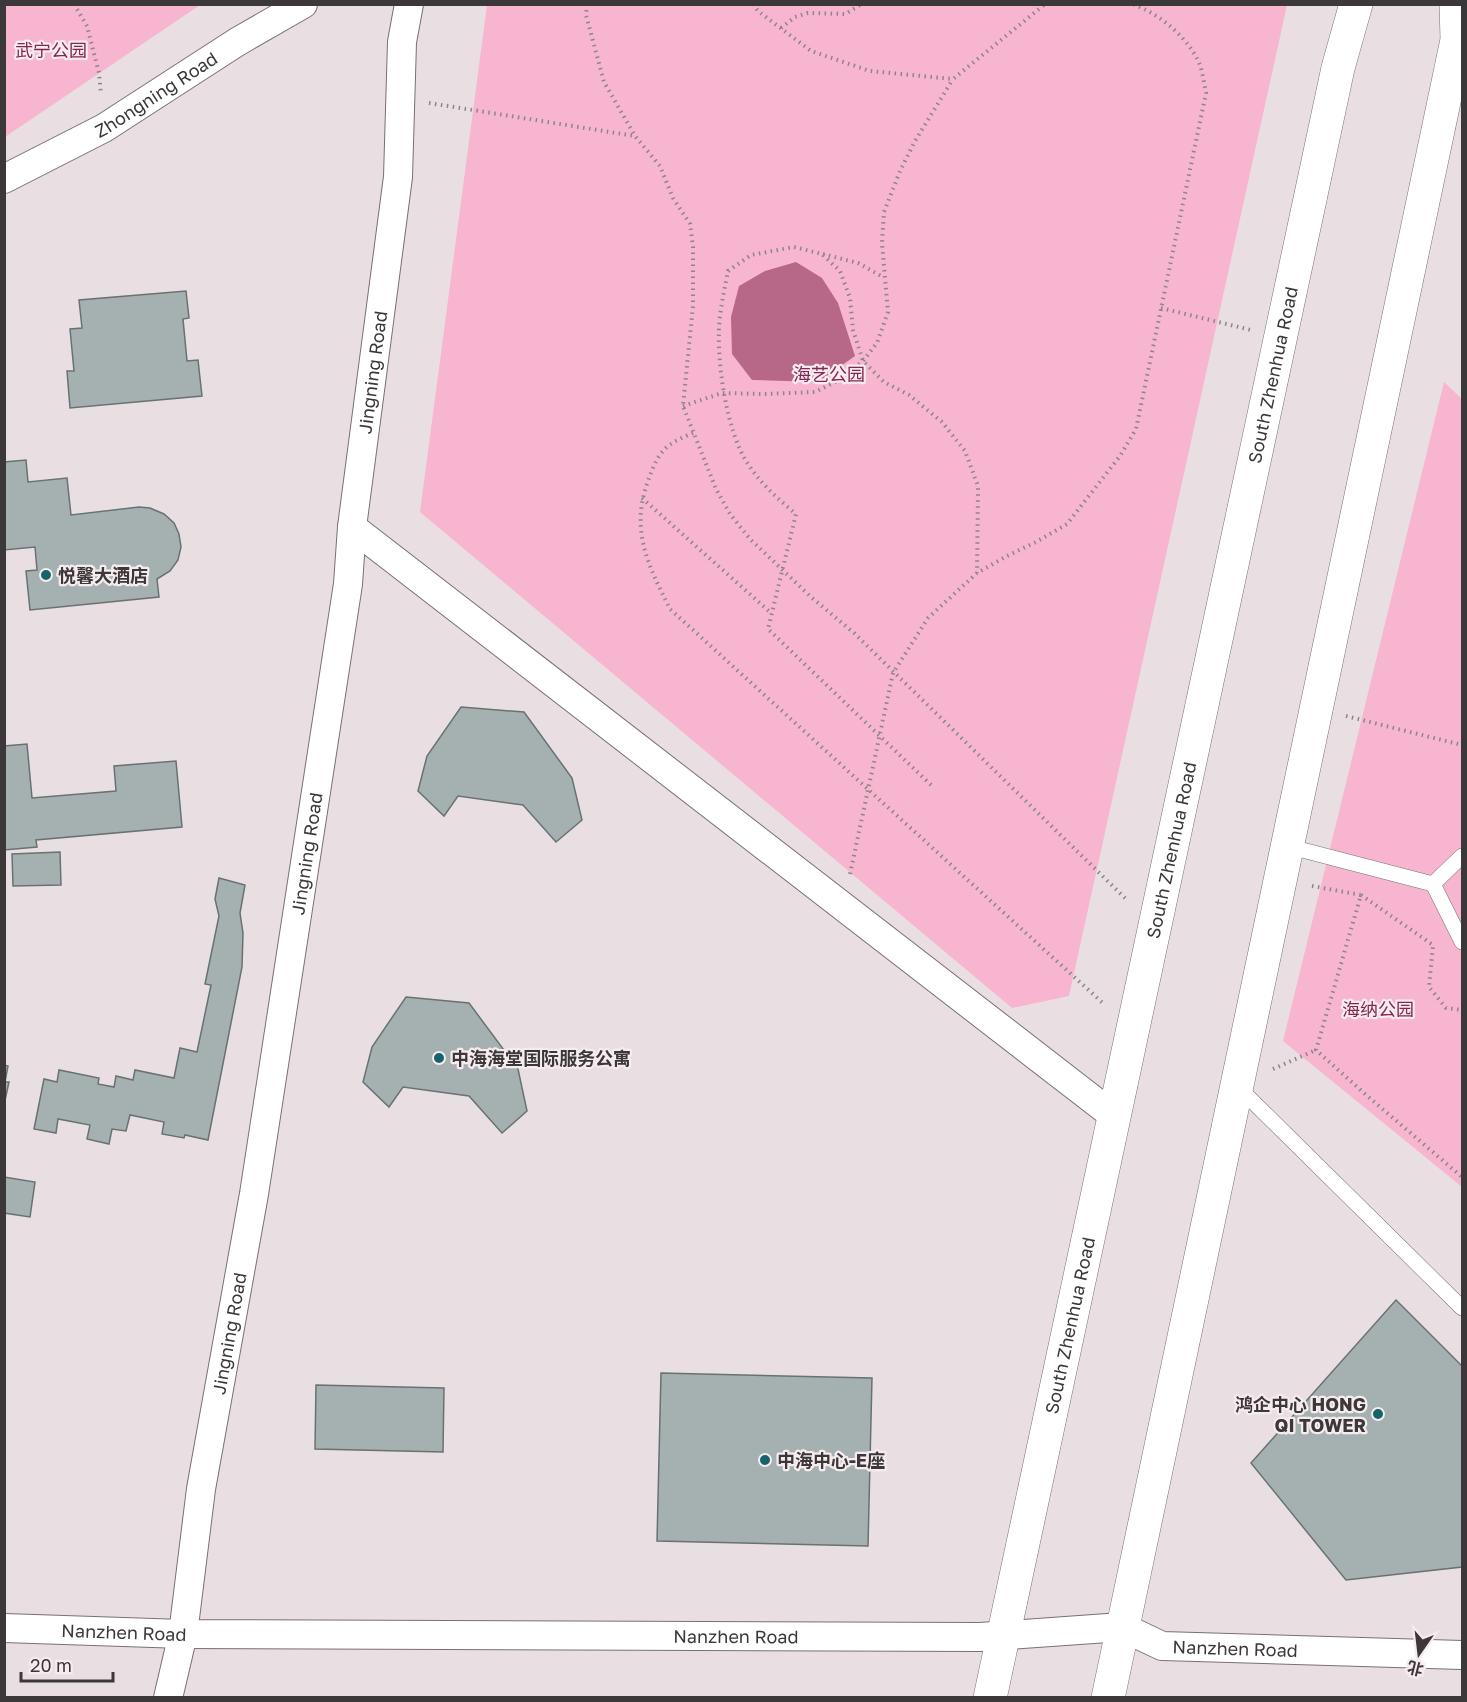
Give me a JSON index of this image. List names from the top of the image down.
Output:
{
  "streets": {
    "main road": ["South Zhenhua Road"],
    "street": ["Zhongning Road", "Jingning Road", "Nanzhen Road"]
  },
  "crossings": [
    ["Jingning Road", "Nanzhen Road"],
    ["South Zhenhua Road", "Nanzhen Road"]
  ],
  "parks": ["武宁公园", "海艺公园", "海纳公园"],
  "places": [
    "悦馨大酒店",
    "中海海堂国际服务公寓",
    "鸿企中心 HONG QI TOWER",
    "中海中心-E座"
  ],
  "scale_bar": "20 m",
  "north": "bottom"
}
